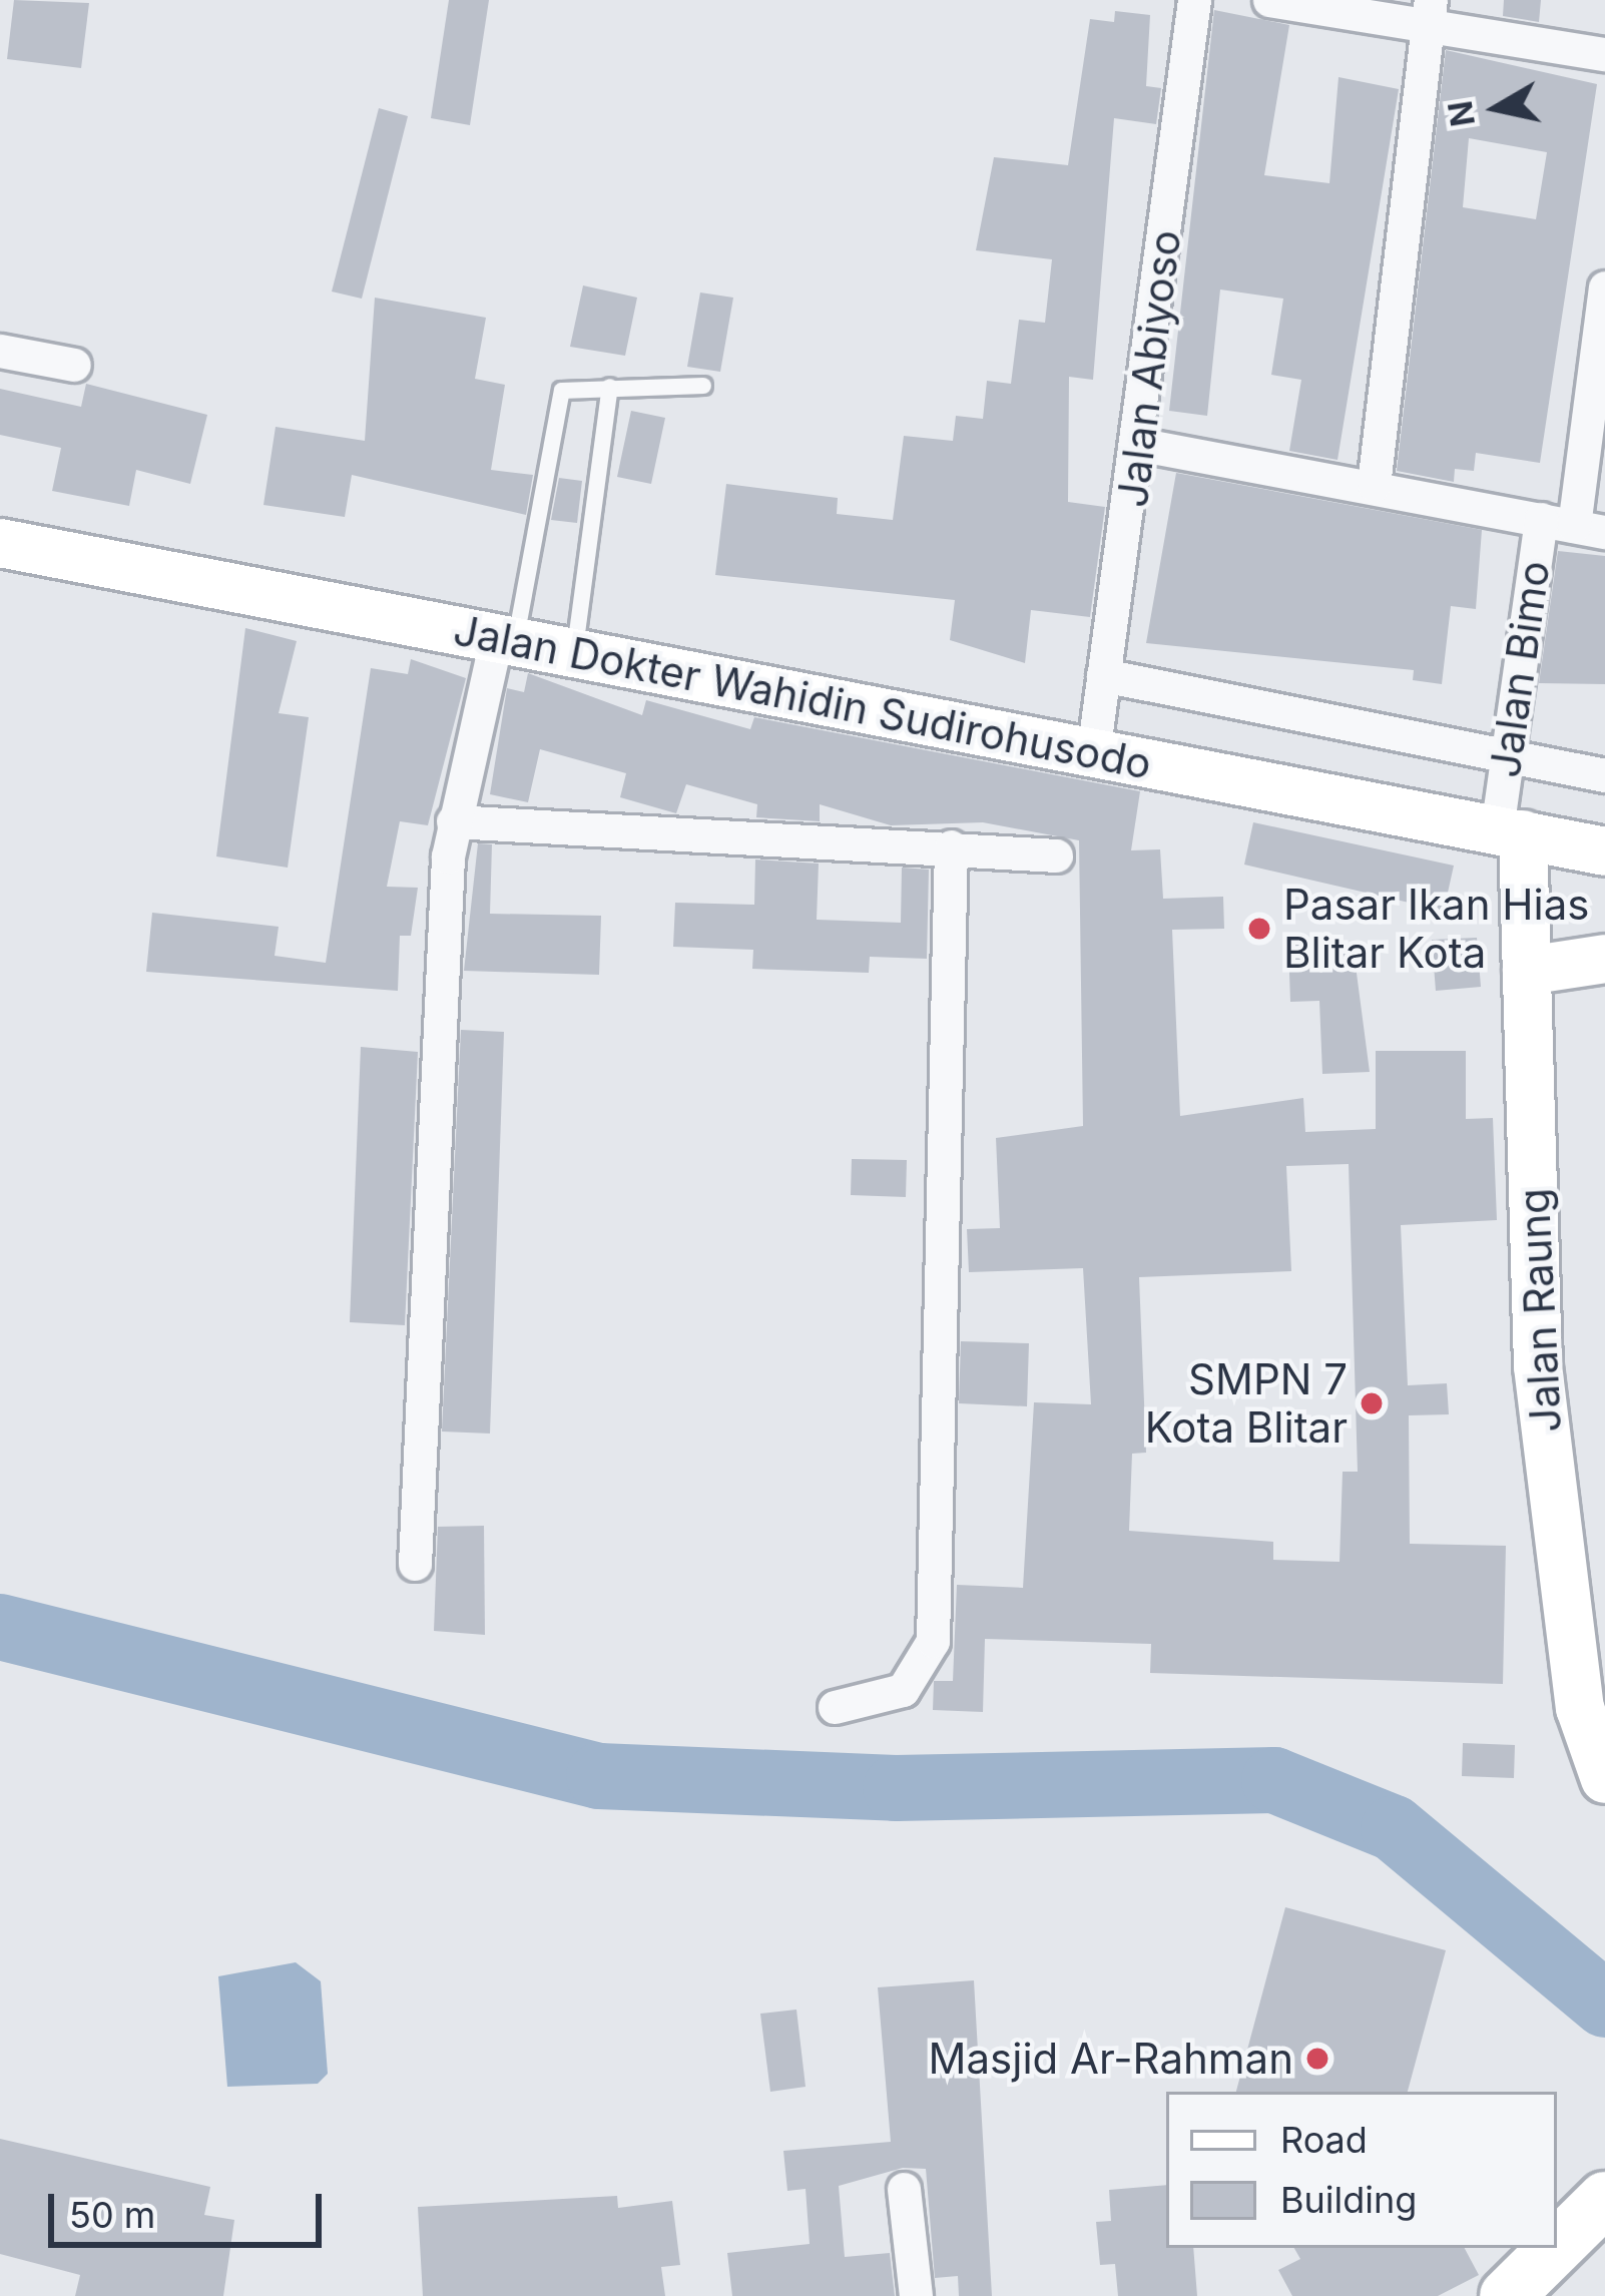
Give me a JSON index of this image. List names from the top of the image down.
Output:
{
  "streets": {
    "main road": ["Jalan Dokter Wahidin Sudirohusodo", "Jalan Raung"],
    "street": ["Jalan Abiyoso", "Jalan Bimo"]
  },
  "crossings": [
    ["Jalan Abiyoso", "Jalan Dokter Wahidin Sudirohusodo"],
    ["Jalan Bimo", "Jalan Dokter Wahidin Sudirohusodo"],
    ["Jalan Bimo", "Jalan Raung"],
    ["Jalan Dokter Wahidin Sudirohusodo", "Jalan Raung"]
  ],
  "places": ["Pasar Ikan Hias Blitar Kota", "SMPN 7 Kota Blitar", "Masjid Ar-Rahman"],
  "legend": ["Road", "Building"],
  "scale_bar": "50 m",
  "north": "left"
}
